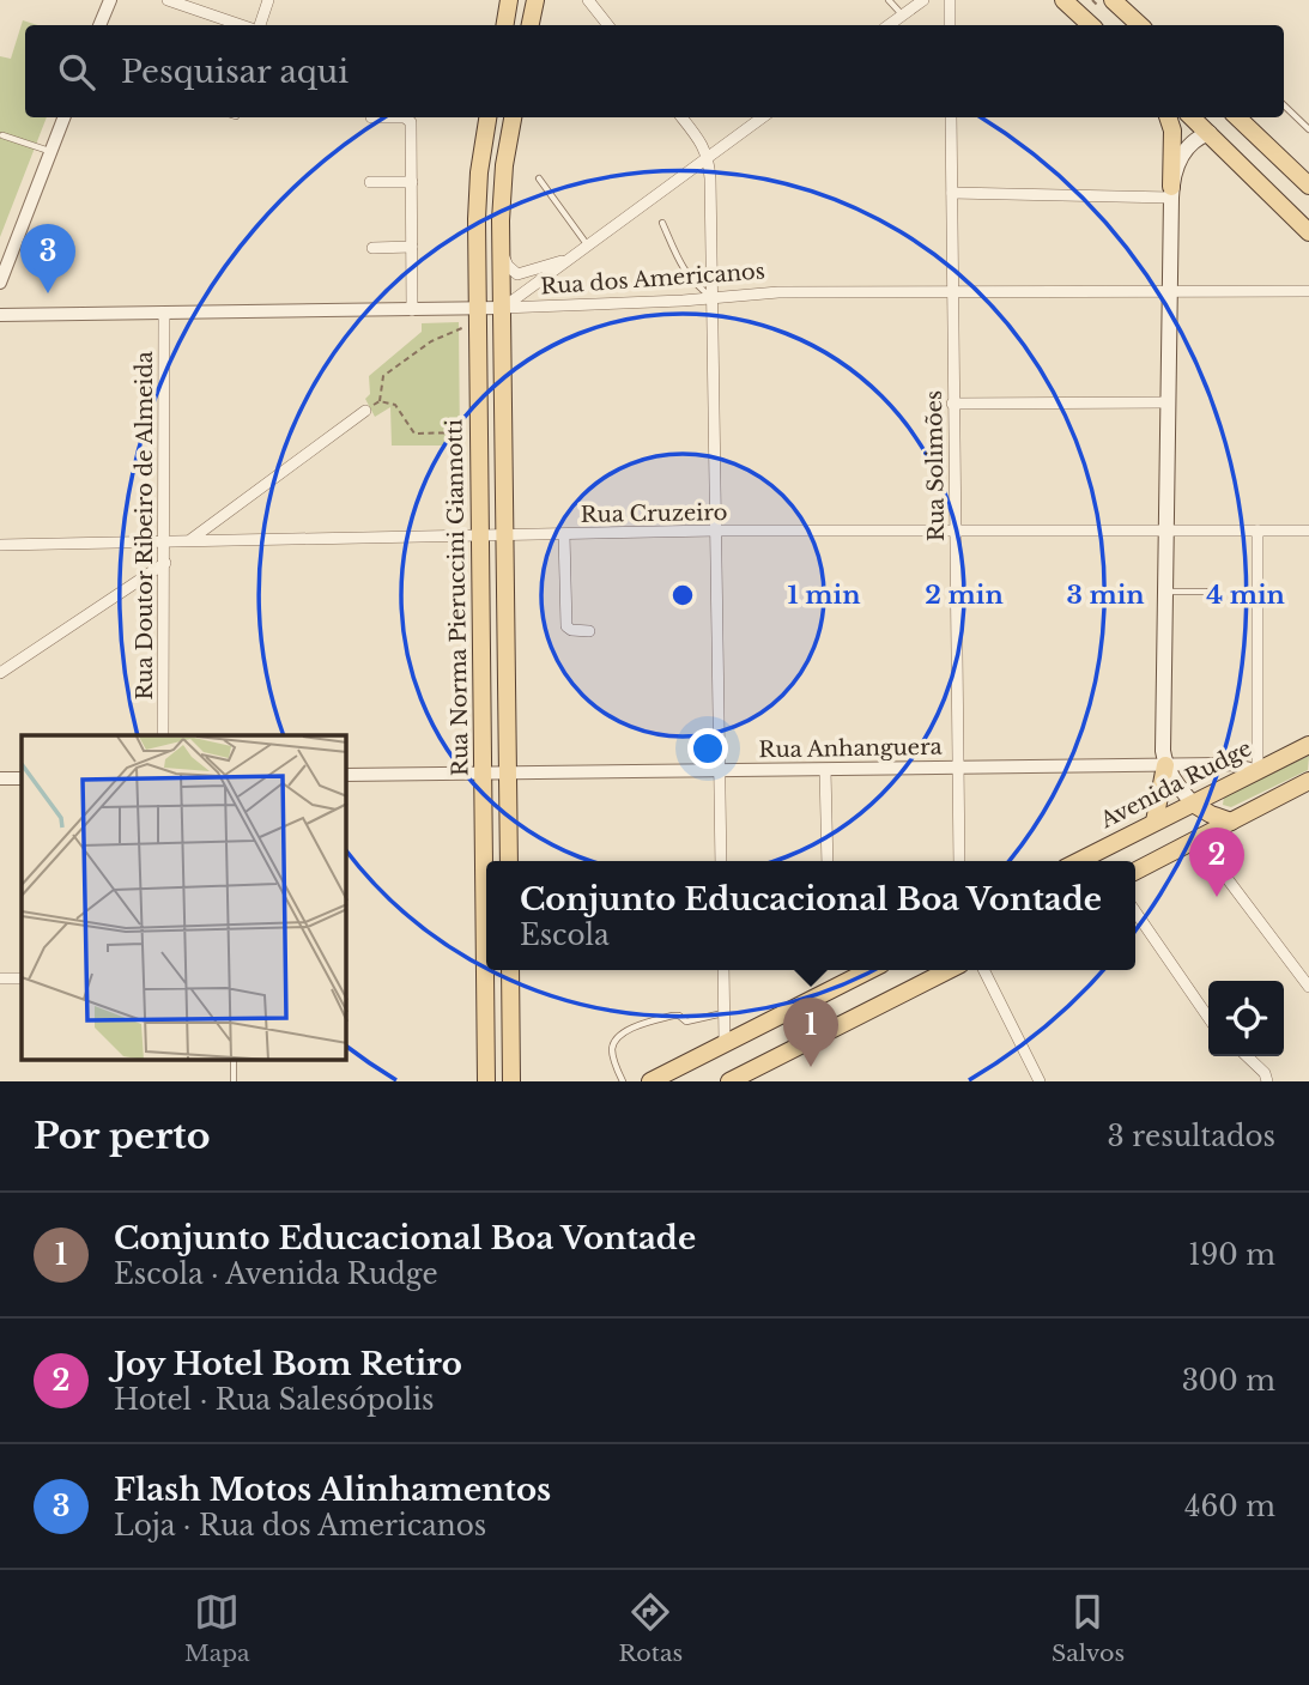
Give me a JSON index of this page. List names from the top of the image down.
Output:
{
  "streets": {
    "main road": ["Rua Norma Pieruccini Giannotti", "Avenida Rudge"],
    "street": [
      "Rua dos Americanos",
      "Rua Solimões",
      "Rua Cruzeiro",
      "Rua Doutor Ribeiro de Almeida",
      "Rua Anhanguera"
    ]
  },
  "crossings": [
    ["Rua dos Americanos", "Rua Solimões"],
    ["Rua dos Americanos", "Rua Doutor Ribeiro de Almeida"],
    ["Rua dos Americanos", "Rua Norma Pieruccini Giannotti"],
    ["Rua Solimões", "Rua Cruzeiro"],
    ["Rua Solimões", "Rua Anhanguera"],
    ["Rua Cruzeiro", "Rua Doutor Ribeiro de Almeida"],
    ["Rua Cruzeiro", "Rua Norma Pieruccini Giannotti"],
    ["Rua Norma Pieruccini Giannotti", "Rua Anhanguera"],
    ["Rua Anhanguera", "Avenida Rudge"]
  ],
  "page": {
    "search": "Pesquisar aqui",
    "pins": ["3", "2", "1"],
    "popup": ["Conjunto Educacional Boa Vontade", "Escola"],
    "heading": ["Por perto", "3 resultados"],
    "list": [
      {
        "mark": "1",
        "name": "Conjunto Educacional Boa Vontade",
        "note": "Escola · Avenida Rudge",
        "value": "190 m"
      },
      {
        "mark": "2",
        "name": "Joy Hotel Bom Retiro",
        "note": "Hotel · Rua Salesópolis",
        "value": "300 m"
      },
      {
        "mark": "3",
        "name": "Flash Motos Alinhamentos",
        "note": "Loja · Rua dos Americanos",
        "value": "460 m"
      }
    ],
    "nav": ["Mapa", "Rotas", "Salvos"]
  },
  "rings": [
    "1 min",
    "2 min",
    "3 min",
    "4 min"
  ]
}
